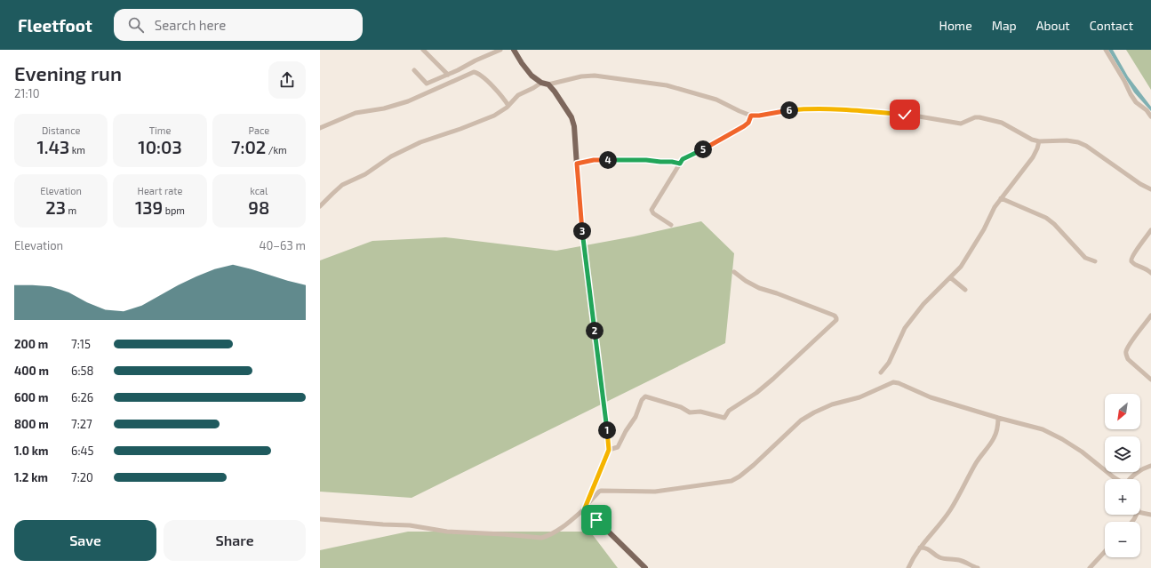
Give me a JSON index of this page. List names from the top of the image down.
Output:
{
  "north": "bottom left",
  "page": {
    "header": "Fleetfoot",
    "search": "Search here",
    "nav": [
      "Home",
      "Map",
      "About",
      "Contact"
    ],
    "heading": ["Evening run", "21:10"],
    "pins": [
      "6",
      "5",
      "4",
      "3",
      "2",
      "1"
    ],
    "stats": [
      ["Distance", "1.43 km"],
      ["Time", "10:03"],
      ["Pace", "7:02 /km"],
      ["Elevation", "23 m"],
      ["Heart rate", "139 bpm"],
      ["kcal", "98"]
    ],
    "chart": ["Elevation", "40–63 m"],
    "list": [
      {
        "name": "200 m",
        "note": "7:15"
      },
      {
        "name": "400 m",
        "note": "6:58"
      },
      {
        "name": "600 m",
        "note": "6:26"
      },
      {
        "name": "800 m",
        "note": "7:27"
      },
      {
        "name": "1.0 km",
        "note": "6:45"
      },
      {
        "name": "1.2 km",
        "note": "7:20"
      }
    ],
    "map_buttons": ["+", "−"],
    "buttons": ["Save", "Share"]
  }
}
